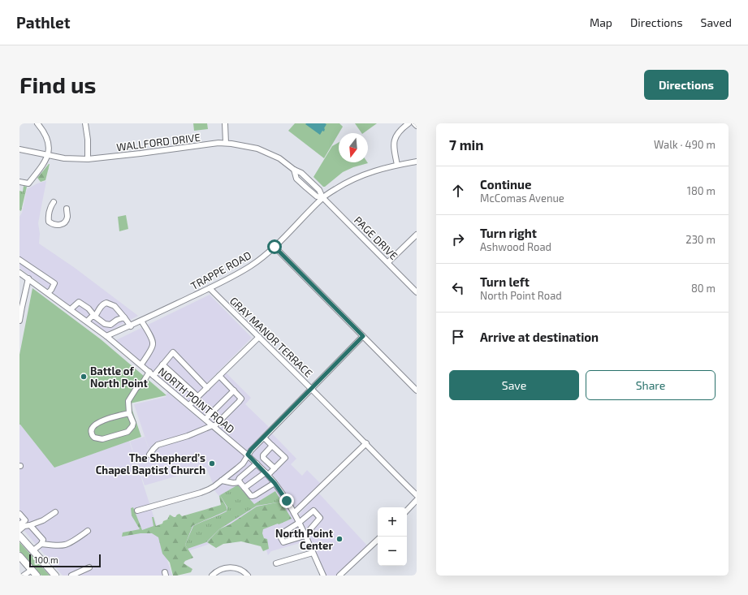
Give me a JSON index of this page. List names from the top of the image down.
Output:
{
  "streets": {
    "street": [
      "WALLFORD DRIVE",
      "PAGE DRIVE",
      "TRAPPE ROAD",
      "GRAY MANOR TERRACE",
      "NORTH POINT ROAD"
    ]
  },
  "crossings": [
    ["WALLFORD DRIVE", "PAGE DRIVE"],
    ["WALLFORD DRIVE", "TRAPPE ROAD"],
    ["PAGE DRIVE", "TRAPPE ROAD"],
    ["TRAPPE ROAD", "GRAY MANOR TERRACE"],
    ["TRAPPE ROAD", "NORTH POINT ROAD"]
  ],
  "places": ["Battle of North Point", "The Shepherd’s Chapel Baptist Church", "North Point Center"],
  "scale_bar": "100 m",
  "north": "bottom",
  "page": {
    "header": "Pathlet",
    "nav": ["Map", "Directions", "Saved"],
    "buttons": [
      "Directions",
      ["Save", "Share"]
    ],
    "title": "Find us",
    "heading": ["7 min", "Walk · 490 m"],
    "list": [
      ["Continue", "McComas Avenue", "180 m"],
      ["Turn right", "Ashwood Road", "230 m"],
      ["Turn left", "North Point Road", "80 m"],
      "Arrive at destination"
    ],
    "map_buttons": ["+", "−"],
    "scale": "100 m"
  }
}
